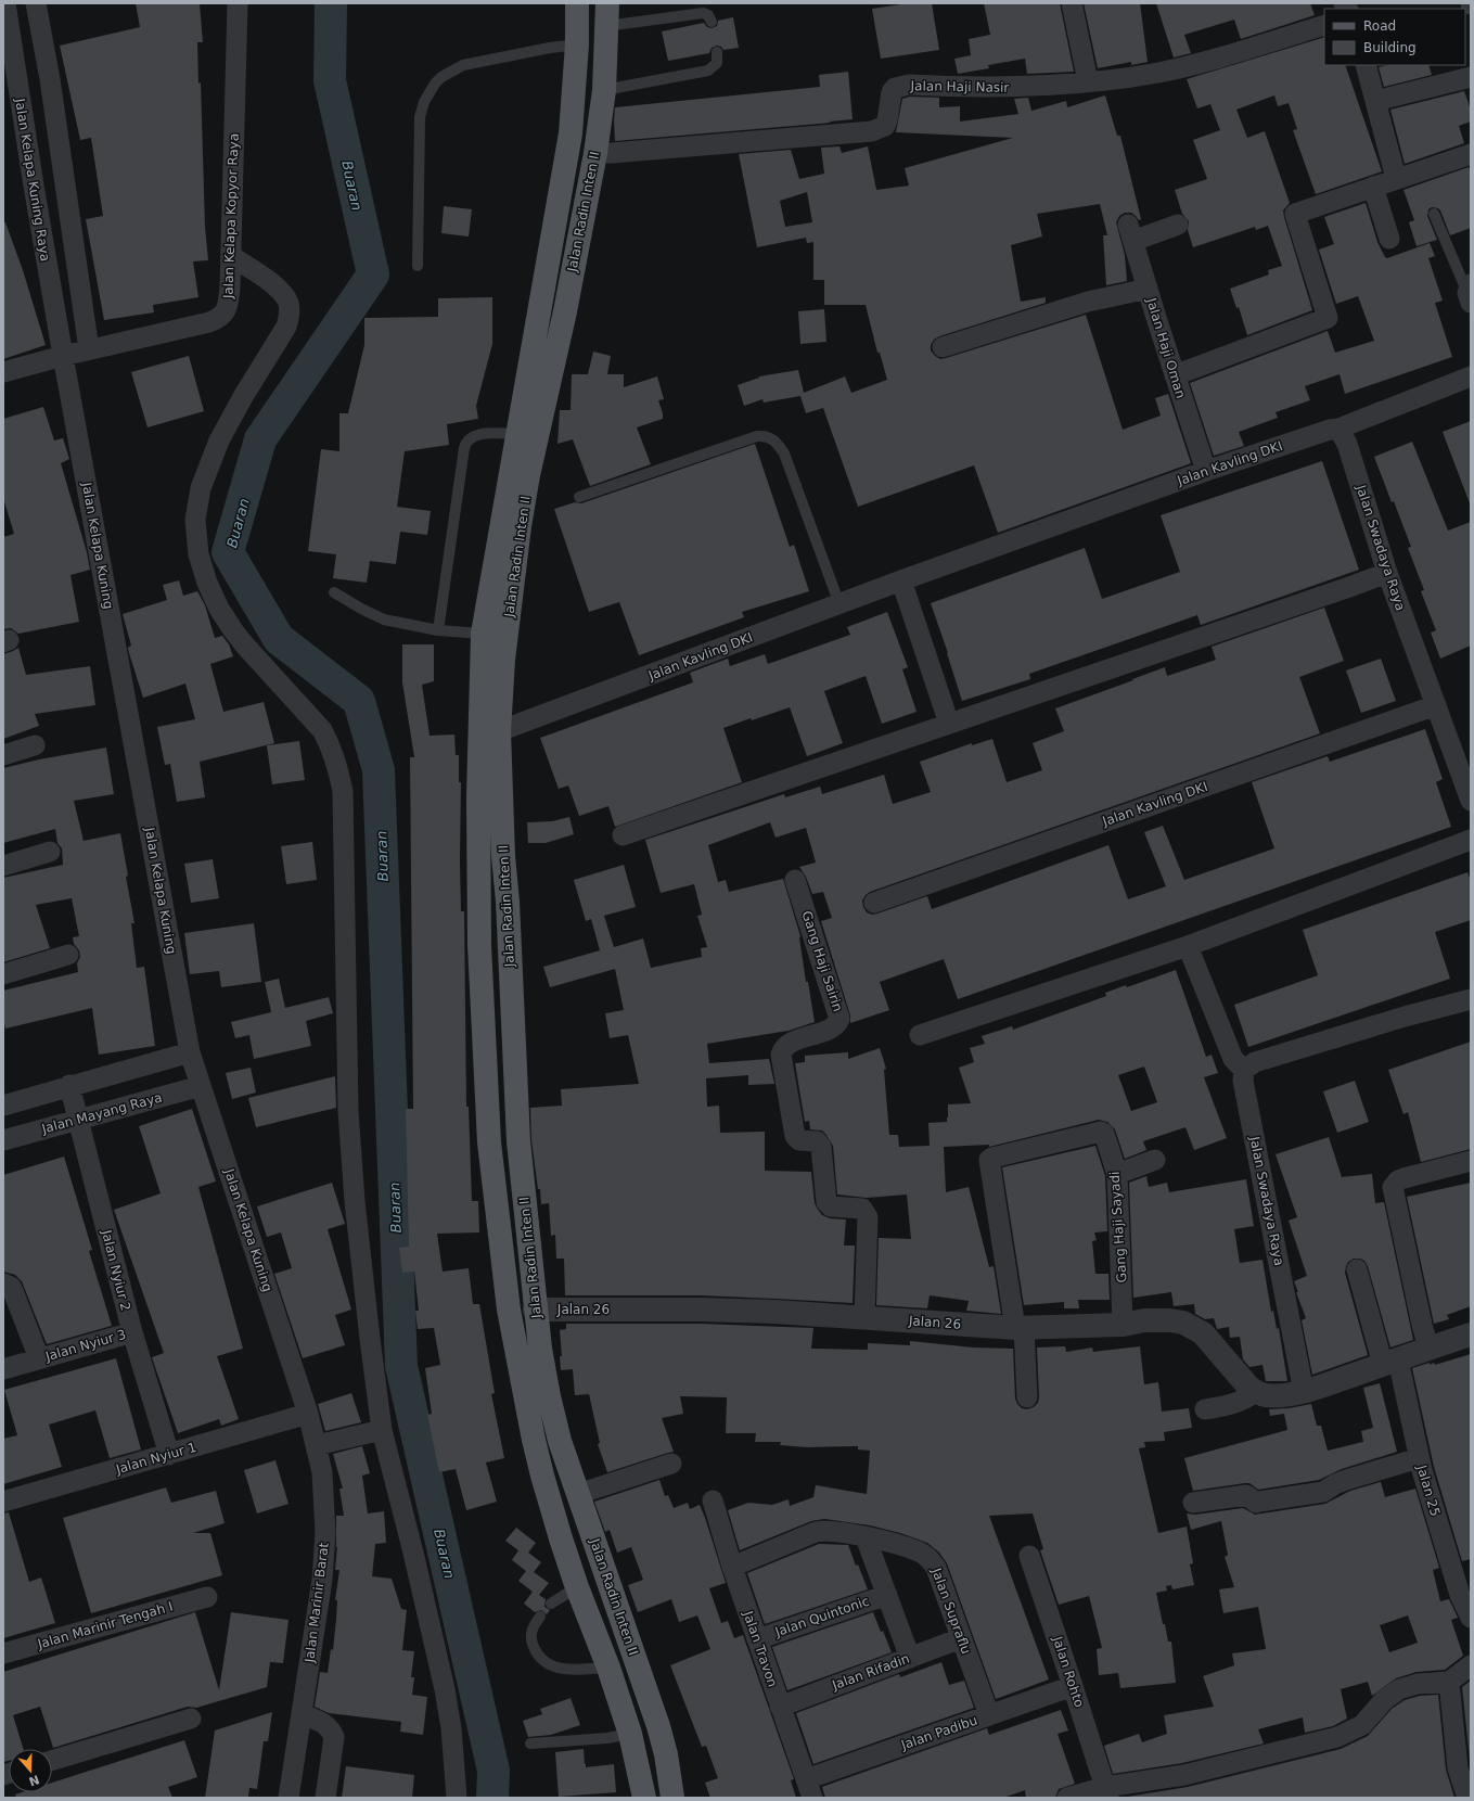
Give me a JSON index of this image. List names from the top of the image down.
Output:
{
  "streets": {
    "main road": ["Jalan Radin Inten II"],
    "street": [
      "Jalan Haji Nasir",
      "Jalan Kelapa Kuning Raya",
      "Jalan Kelapa Kopyor Raya",
      "Jalan Haji Oman",
      "Jalan Kavling DKI",
      "Jalan Kelapa Kuning",
      "Jalan Swadaya Raya",
      "Gang Haji Sairin",
      "Jalan Mayang Raya",
      "Gang Haji Sayadi",
      "Jalan Nyiur 2",
      "Jalan 26",
      "Jalan Nyiur 3",
      "Jalan Nyiur 1",
      "Jalan 25",
      "Jalan Marinir Barat",
      "Jalan Supraflu",
      "Jalan Quintonic",
      "Jalan Marinir Tengah I",
      "Jalan Travon",
      "Jalan Rifadin",
      "Jalan Rohto",
      "Jalan Padibu"
    ]
  },
  "crossings": [
    ["Jalan Haji Nasir", "Jalan Radin Inten II"],
    ["Jalan Kelapa Kuning Raya", "Jalan Kelapa Kopyor Raya"],
    ["Jalan Kelapa Kuning Raya", "Jalan Kelapa Kuning"],
    ["Jalan Radin Inten II", "Jalan Kavling DKI"],
    ["Jalan Radin Inten II", "Jalan 26"],
    ["Jalan Kelapa Kopyor Raya", "Jalan Kelapa Kuning"],
    ["Jalan Haji Oman", "Jalan Kavling DKI"],
    ["Jalan Kavling DKI", "Jalan Swadaya Raya"],
    ["Jalan Kelapa Kuning", "Jalan Mayang Raya"],
    ["Jalan Kelapa Kuning", "Jalan Nyiur 1"],
    ["Jalan Kelapa Kuning", "Jalan Marinir Barat"],
    ["Gang Haji Sairin", "Jalan 26"],
    ["Jalan Mayang Raya", "Jalan Nyiur 2"],
    ["Gang Haji Sayadi", "Jalan 26"],
    ["Jalan Nyiur 2", "Jalan Nyiur 3"],
    ["Jalan Nyiur 2", "Jalan Nyiur 1"],
    ["Jalan Nyiur 1", "Jalan Marinir Barat"],
    ["Jalan Supraflu", "Jalan Travon"],
    ["Jalan Supraflu", "Jalan Rifadin"],
    ["Jalan Supraflu", "Jalan Padibu"],
    ["Jalan Quintonic", "Jalan Travon"],
    ["Jalan Travon", "Jalan Rifadin"],
    ["Jalan Travon", "Jalan Padibu"],
    ["Jalan Rohto", "Jalan Padibu"]
  ],
  "water": ["Buaran"],
  "legend": ["Road", "Building"],
  "north": "bottom"
}
